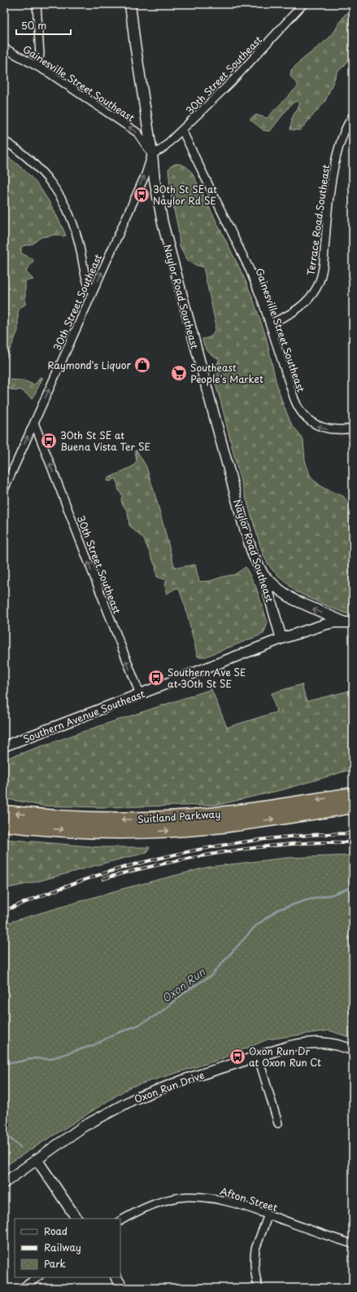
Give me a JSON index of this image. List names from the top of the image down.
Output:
{
  "streets": {
    "highway": ["Suitland Parkway"],
    "main road": ["Naylor Road Southeast", "Southern Avenue Southeast", "Oxon Run Drive"],
    "street": [
      "30th Street Southeast",
      "Gainesville Street Southeast",
      "Terrace Road Southeast",
      "Afton Street"
    ]
  },
  "crossings": [
    ["30th Street Southeast", "Gainesville Street Southeast"],
    ["30th Street Southeast", "Naylor Road Southeast"],
    ["30th Street Southeast", "Southern Avenue Southeast"],
    ["Gainesville Street Southeast", "Terrace Road Southeast"],
    ["Gainesville Street Southeast", "Naylor Road Southeast"],
    ["Naylor Road Southeast", "Southern Avenue Southeast"]
  ],
  "one_way": ["30th Street Southeast", "Gainesville Street Southeast"],
  "water": ["Oxon Run"],
  "places": {
    "bus stop": [
      "30th St SE at Naylor Rd SE",
      "30th St SE at Buena Vista Ter SE",
      "Southern Ave SE at 30th St SE",
      "Oxon Run Dr at Oxon Run Ct"
    ],
    "shop": ["Raymond's Liquor"],
    "supermarket": ["Southeast People's Market"]
  },
  "legend": ["Road", "Railway", "Park"],
  "scale_bar": "50 m"
}
